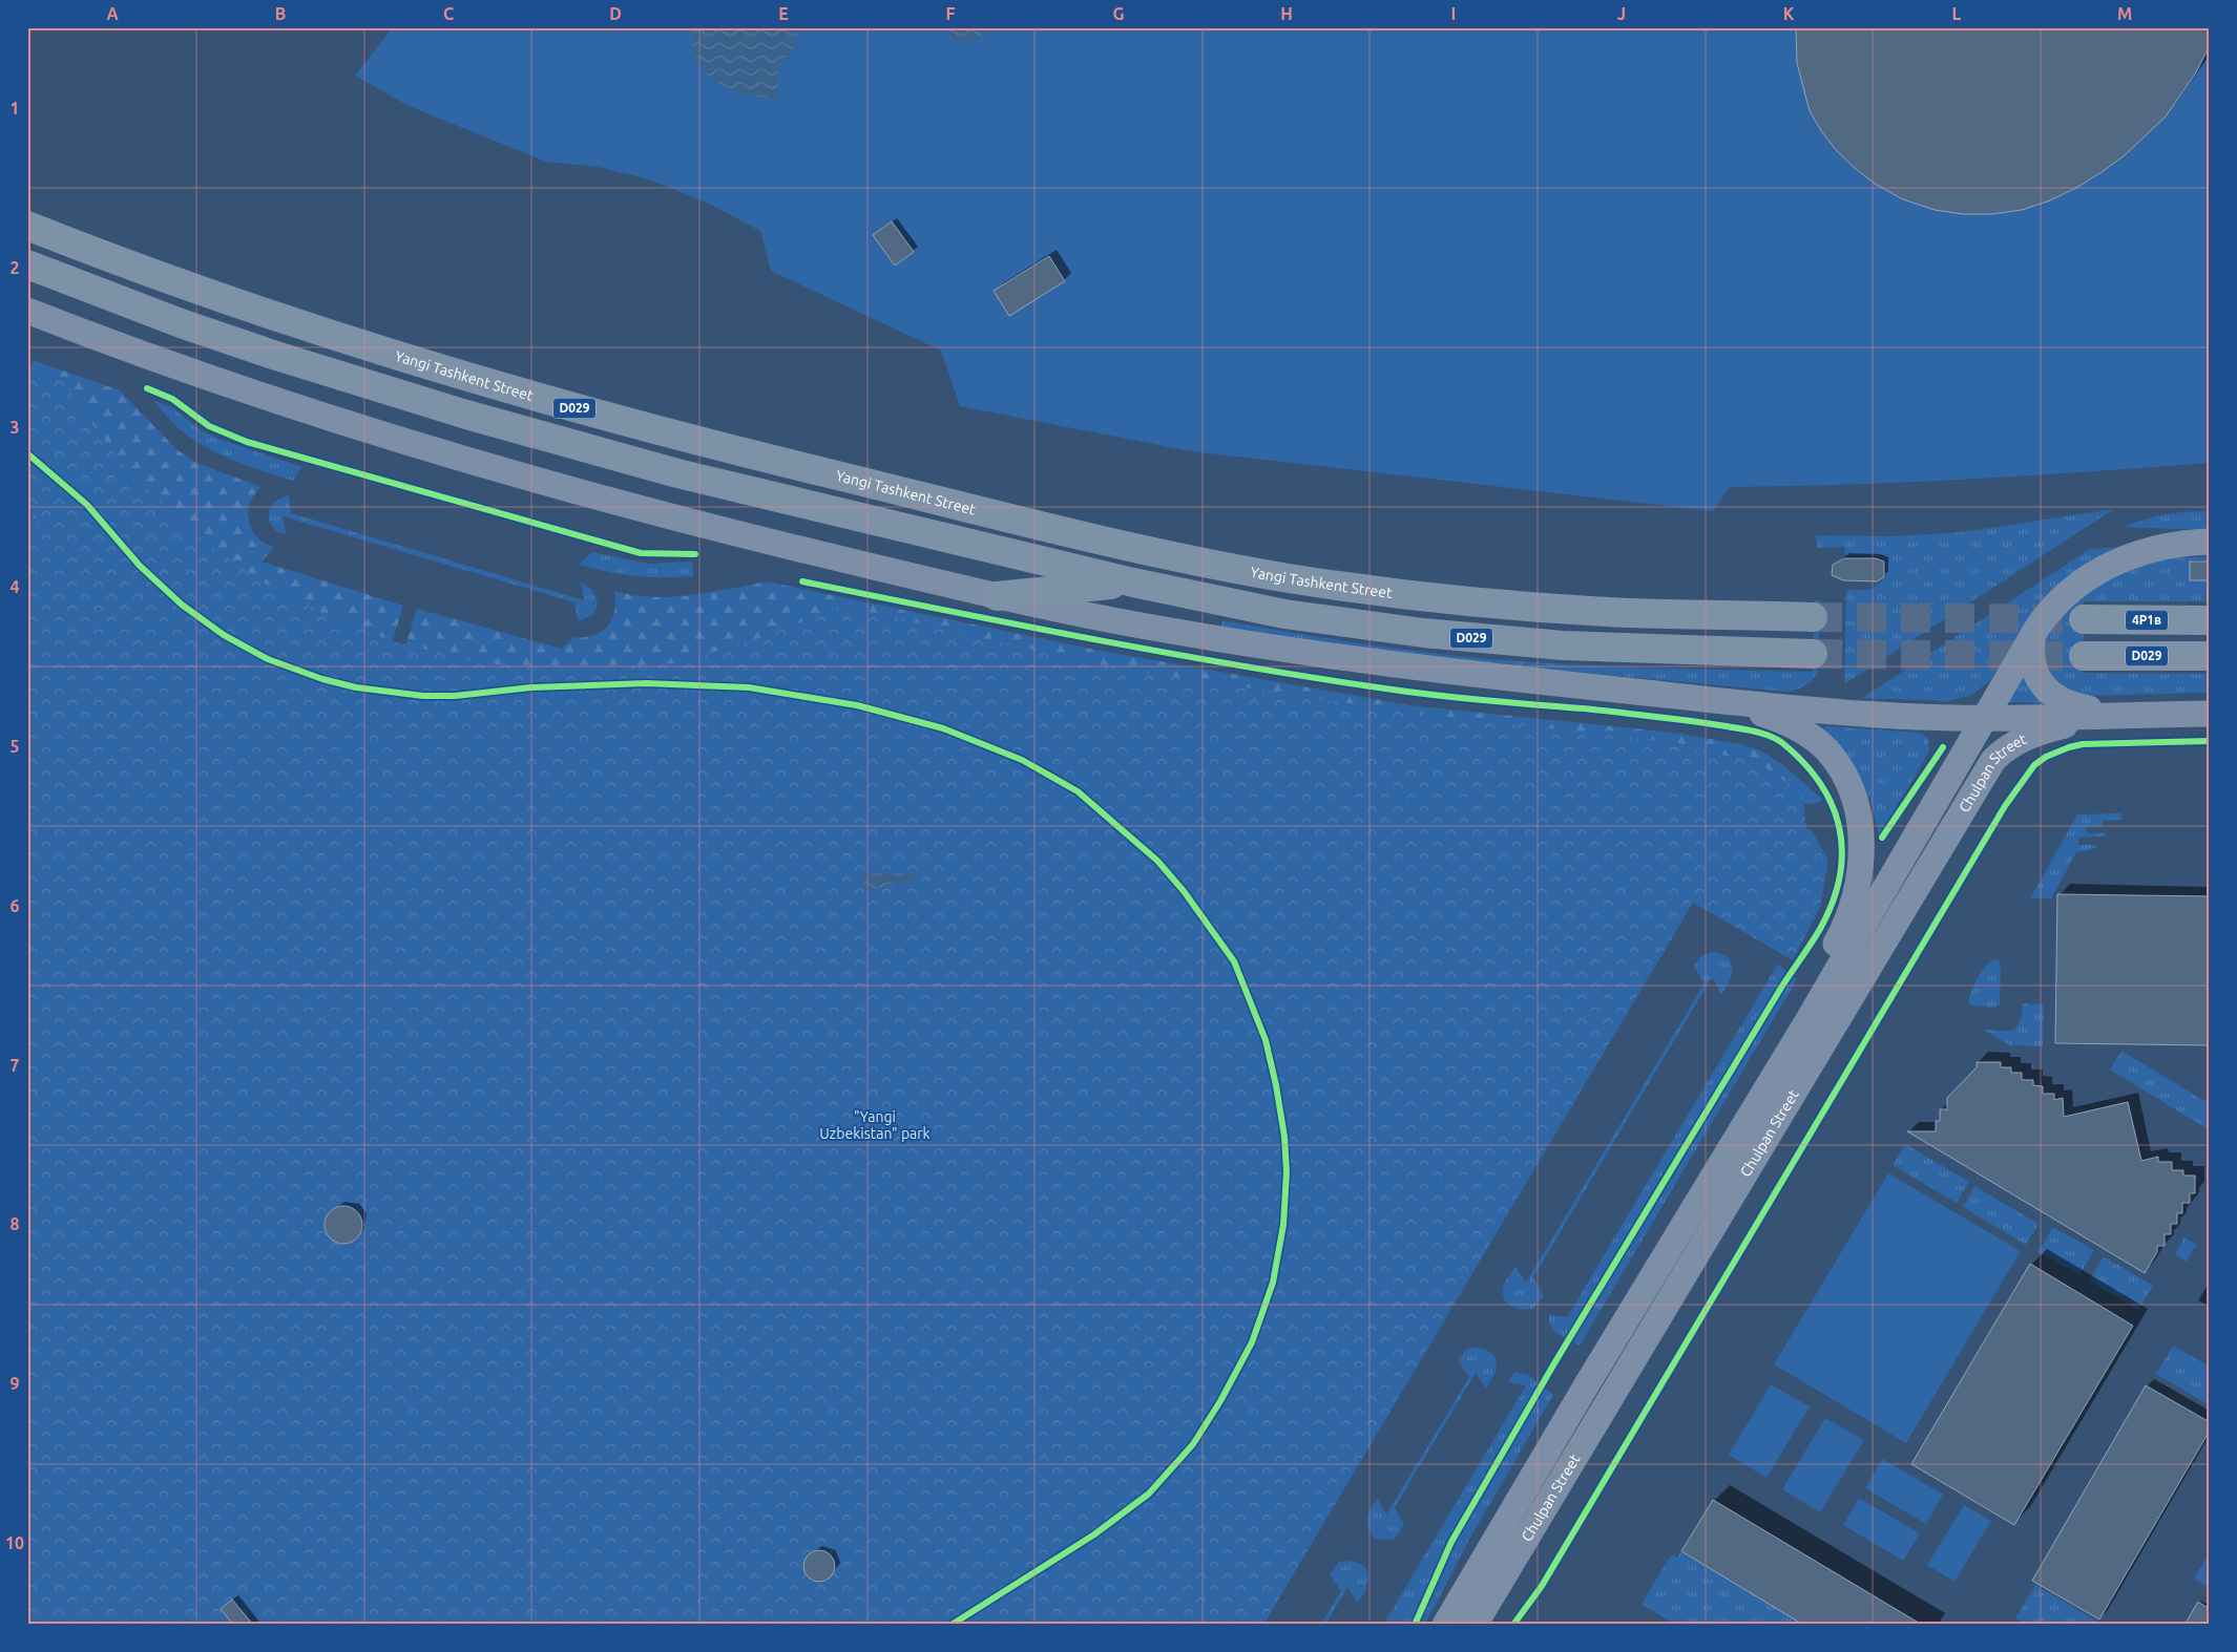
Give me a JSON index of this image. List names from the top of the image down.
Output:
{
  "streets": {
    "highway": ["Yangi Tashkent Street", "D029", "4Р1в"],
    "main road": ["Chulpan Street"]
  },
  "parks": ["\"Yangi Uzbekistan\" park"],
  "grid": {
    "columns": [
      "A",
      "B",
      "C",
      "D",
      "E",
      "F",
      "G",
      "H",
      "I",
      "J",
      "K",
      "L",
      "M"
    ],
    "rows": [
      "1",
      "2",
      "3",
      "4",
      "5",
      "6",
      "7",
      "8",
      "9",
      "10"
    ]
  }
}
